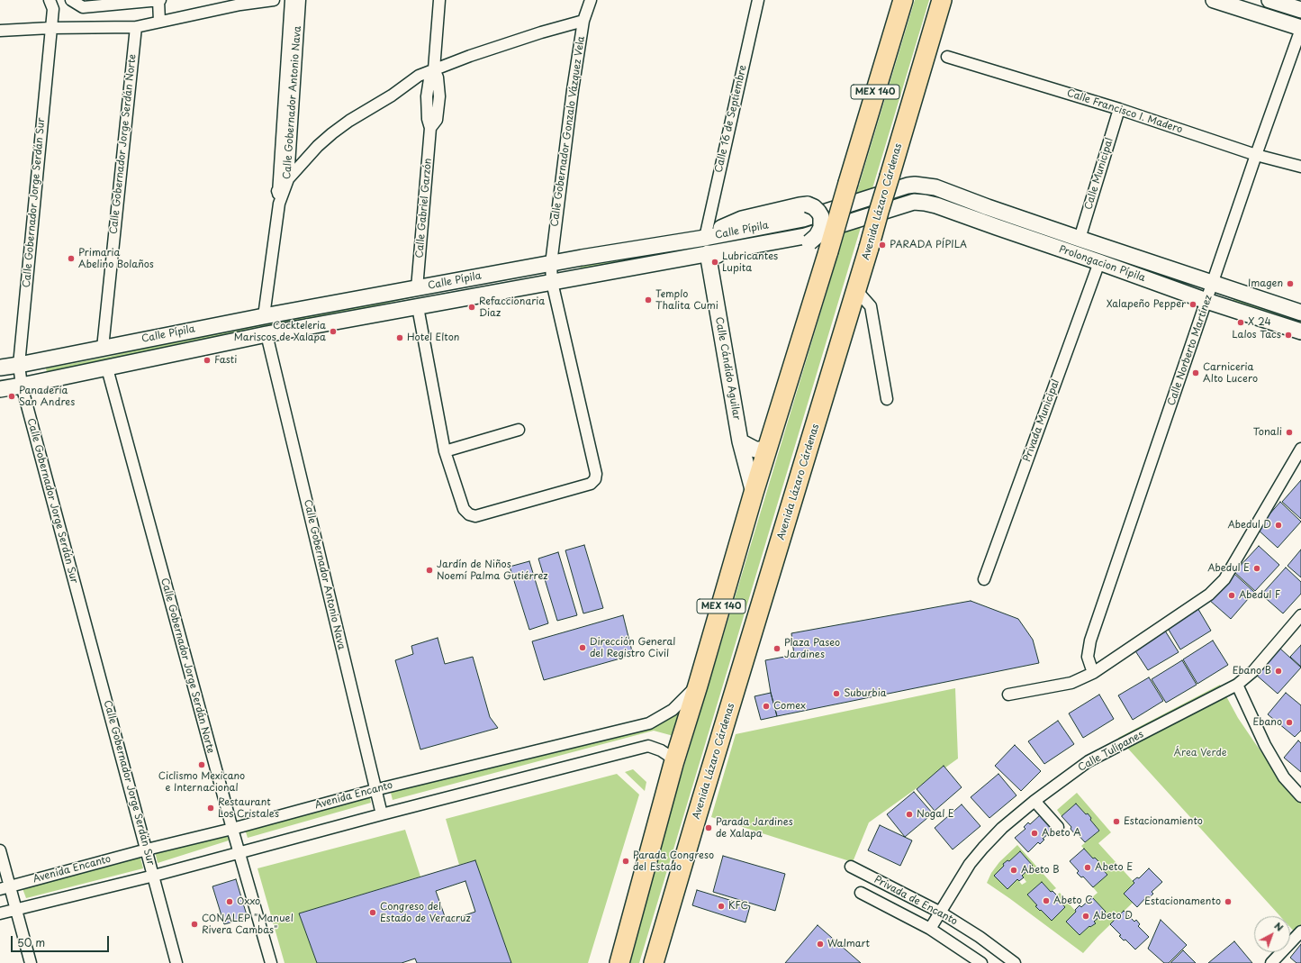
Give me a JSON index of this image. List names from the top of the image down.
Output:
{
  "streets": {
    "highway": ["MEX 140", "Avenida Lázaro Cárdenas"],
    "main road": ["Calle Pípila", "Prolongacion Pípila", "Calle Cándido Aguilar"],
    "street": [
      "Calle Gobernador Antonio Nava",
      "Calle Francisco I. Madero",
      "Calle 16 de Septiembre",
      "Calle Gobernador Gonzalo Vázquez Vela",
      "Calle Gobernador Jorge Serdán Norte",
      "Calle Municipal",
      "Calle Gobernador Jorge Serdán Sur",
      "Calle Gabriel Garzón",
      "Calle Norberto Martínez",
      "Privada Municipal",
      "Calle Tulipanes",
      "Avenida Encanto",
      "Privada de Encanto"
    ]
  },
  "crossings": [
    ["MEX 140", "Calle Cándido Aguilar"],
    ["MEX 140", "Avenida Encanto"],
    ["Calle Gobernador Antonio Nava", "Calle Pípila"],
    ["Calle Gobernador Antonio Nava", "Avenida Encanto"],
    ["Calle Francisco I. Madero", "Calle Municipal"],
    ["Calle Francisco I. Madero", "Calle Norberto Martínez"],
    ["Calle 16 de Septiembre", "Calle Pípila"],
    ["Calle Gobernador Gonzalo Vázquez Vela", "Calle Pípila"],
    ["Calle Gobernador Jorge Serdán Norte", "Calle Pípila"],
    ["Calle Gobernador Jorge Serdán Norte", "Avenida Encanto"],
    ["Calle Municipal", "Prolongacion Pípila"],
    ["Calle Gobernador Jorge Serdán Sur", "Calle Pípila"],
    ["Calle Gobernador Jorge Serdán Sur", "Avenida Encanto"],
    ["Calle Gabriel Garzón", "Calle Pípila"],
    ["Calle Pípila", "Prolongacion Pípila"],
    ["Calle Pípila", "Calle Cándido Aguilar"],
    ["Prolongacion Pípila", "Calle Norberto Martínez"],
    ["Prolongacion Pípila", "Privada Municipal"],
    ["Calle Tulipanes", "Privada de Encanto"]
  ],
  "parks": ["Área Verde"],
  "places": [
    "PARADA PÍPILA",
    "Primaria Abelino Bolaños",
    "Lubricantes Lupita",
    "Imagen",
    "Templo Thalita Cumi",
    "Xalapeño Pepper",
    "Refaccionaria Diaz",
    "X 24",
    "Cockteleria Mariscos de Xalapa",
    "Lalos Tacs",
    "Hotel Elton",
    "Fasti",
    "Carniceria Alto Lucero",
    "Panadería San Andres",
    "Tonali",
    "Abedul D",
    "Abedul E",
    "Jardín de Niños Noemí Palma Gutiérrez",
    "Abedul F",
    "Dirección General del Registro Civil",
    "Plaza Paseo Jardines",
    "Ebano B",
    "Suburbia",
    "Comex",
    "Ebano",
    "Ciclismo Mexicano e Internacional",
    "Restaurant Los Cristales",
    "Nogal E",
    "Estacionamiento",
    "Parada Jardines de Xalapa",
    "Abeto A",
    "Parada Congreso del Estado",
    "Abeto E",
    "Abeto B",
    "Abeto C",
    "Oxxo",
    "Estacionamento",
    "KFC",
    "Congreso del Estado de Veracruz",
    "Abeto D",
    "CONALEP \"Manuel Rivera Cambas\"",
    "Walmart"
  ],
  "scale_bar": "50 m",
  "north": "top right"
}
